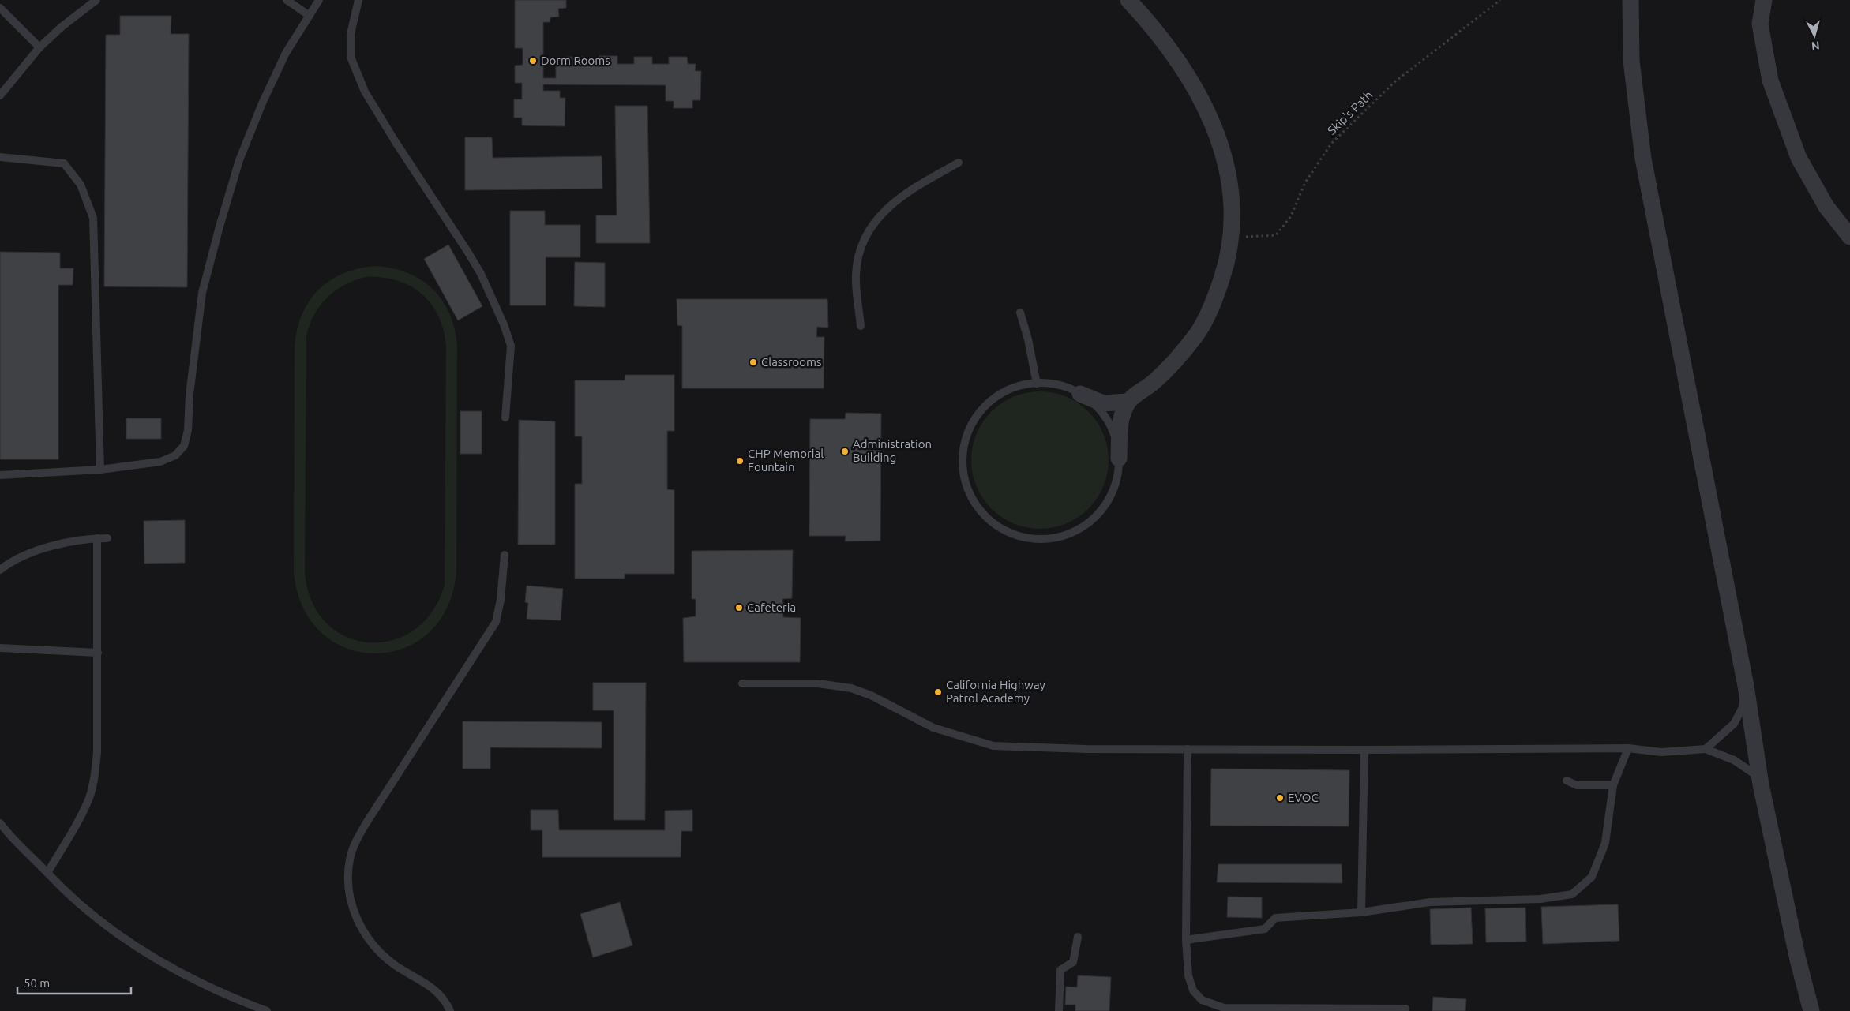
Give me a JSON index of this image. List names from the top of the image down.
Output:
{
  "streets": {
    "path": ["Skip's Path"]
  },
  "places": [
    "Dorm Rooms",
    "Classrooms",
    "Administration Building",
    "CHP Memorial Fountain",
    "Cafeteria",
    "California Highway Patrol Academy",
    "EVOC"
  ],
  "scale_bar": "50 m",
  "north": "bottom"
}
